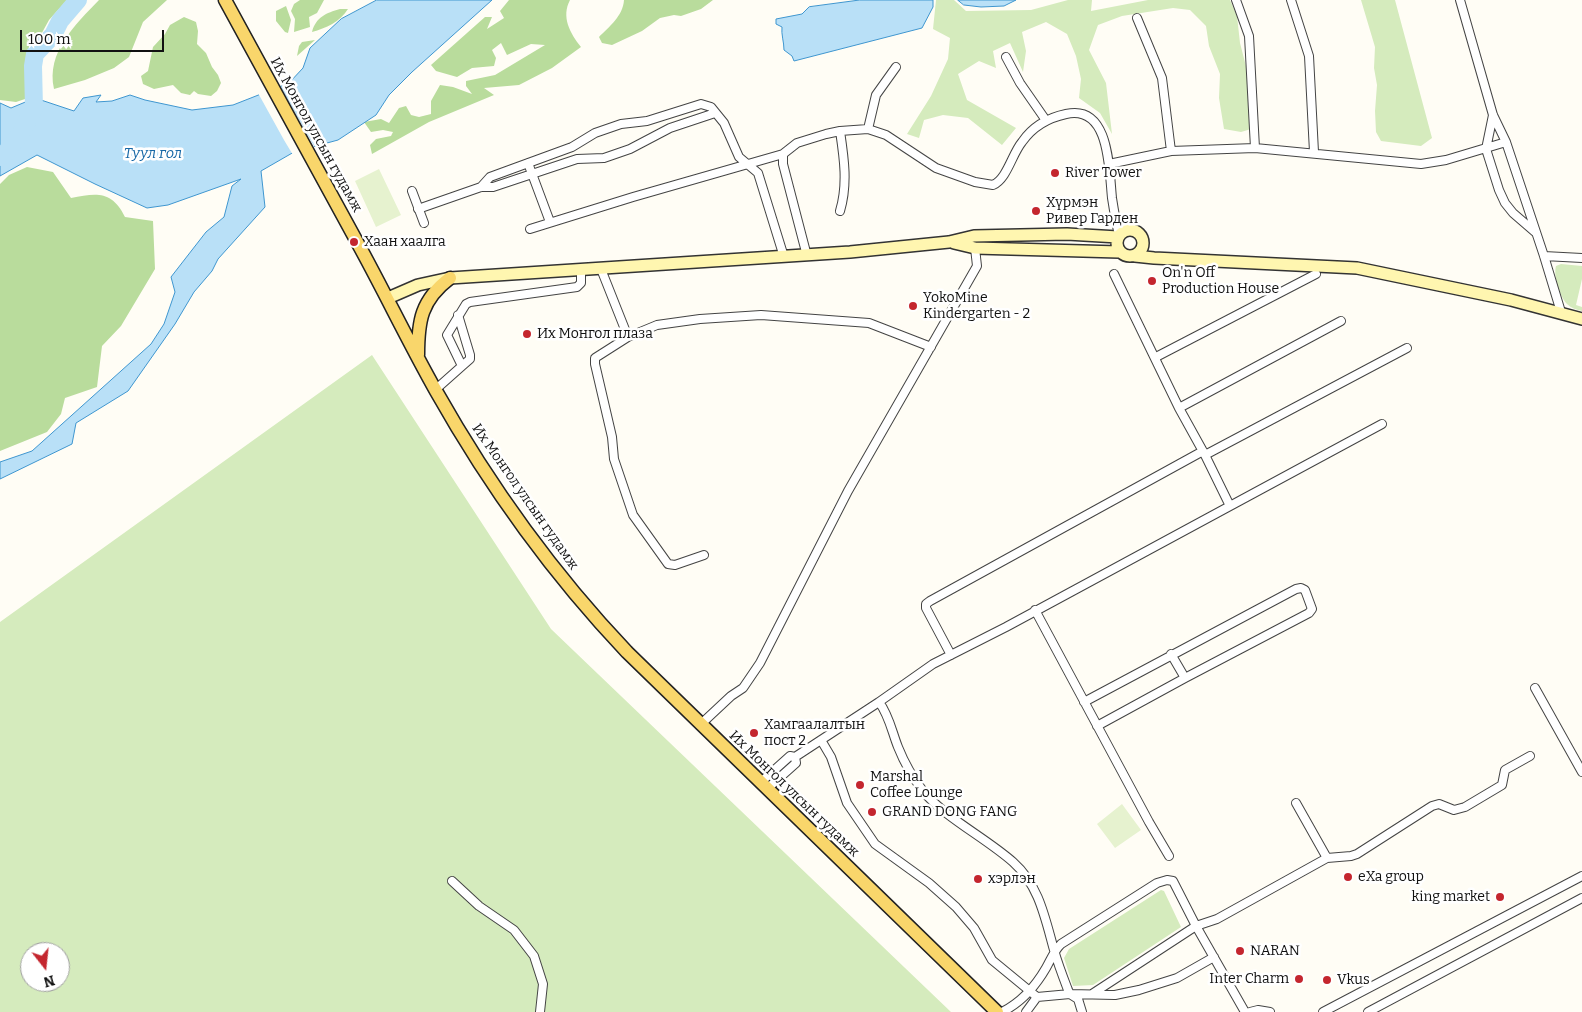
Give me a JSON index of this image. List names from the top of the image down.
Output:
{
  "streets": {
    "main road": ["Их Монгол улсын гудамж"]
  },
  "water": ["Туул гол"],
  "places": [
    "River Tower",
    "Хүрмэн Ривер Гарден",
    "Хаан хаалга",
    "On'n Off Production House",
    "YokoMine Kindergarten - 2",
    "Их Монгол плаза",
    "Хамгаалалтын пост 2",
    "Marshal Coffee Lounge",
    "GRAND DONG FANG",
    "eXa group",
    "хэрлэн",
    "king market",
    "NARAN",
    "Inter Charm",
    "Vkus"
  ],
  "scale_bar": "100 m",
  "north": "bottom"
}
